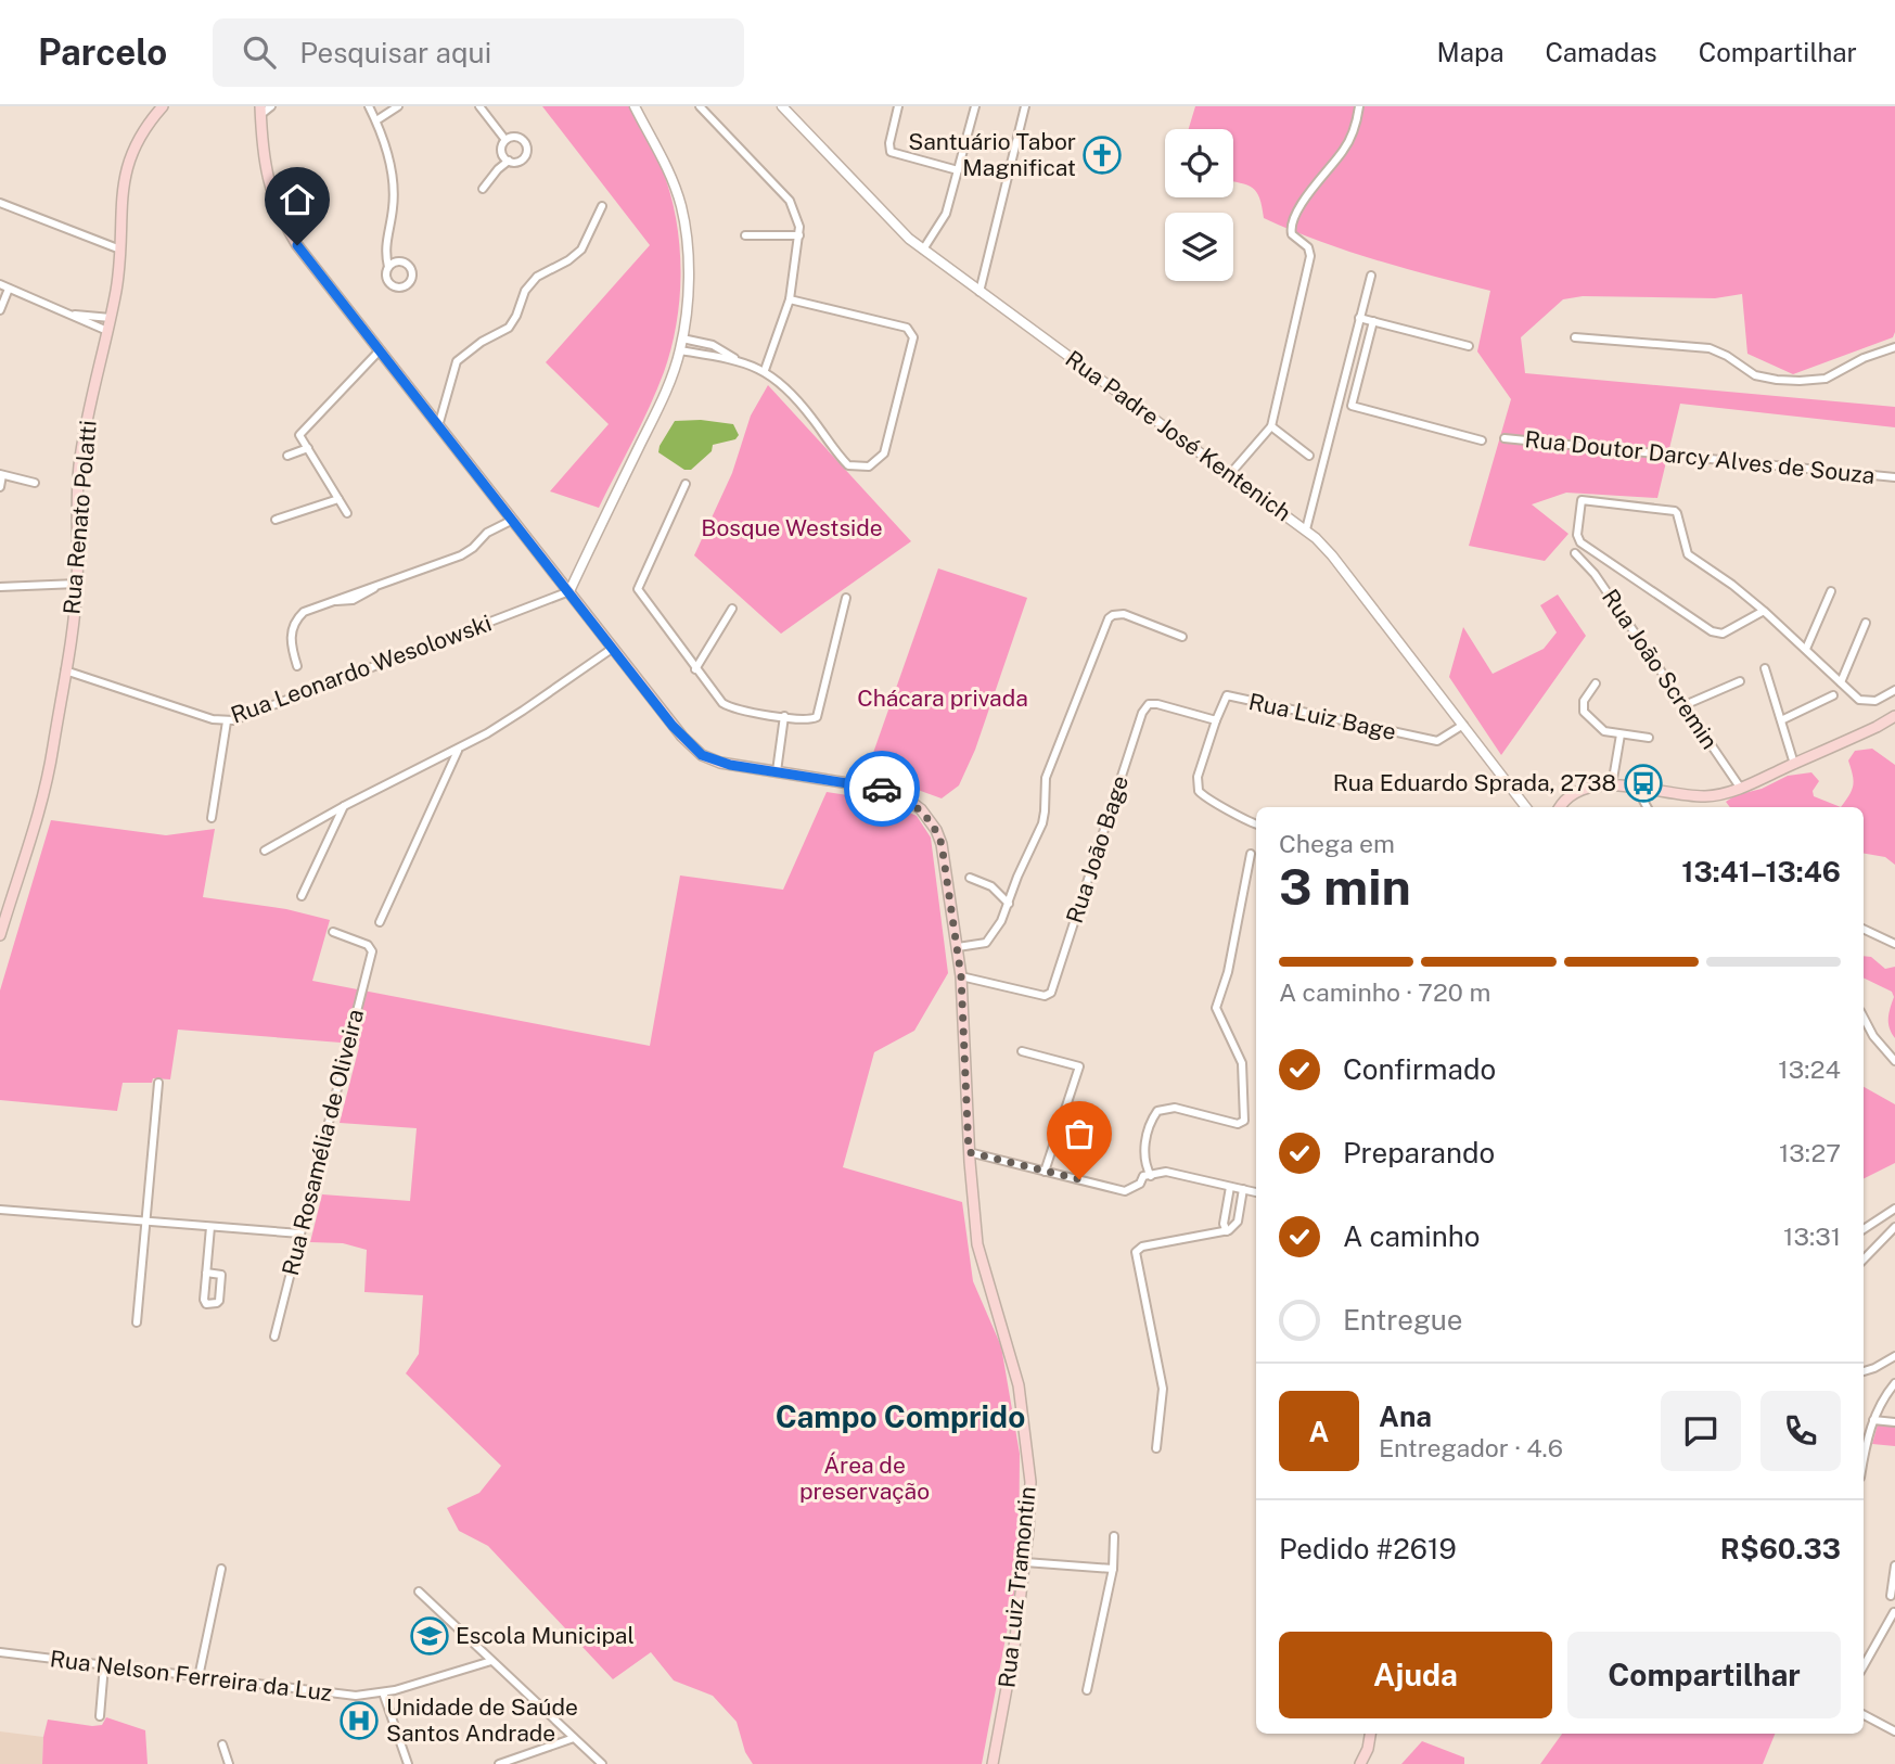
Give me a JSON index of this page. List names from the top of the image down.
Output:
{
  "streets": {
    "main road": ["Rua Renato Polatti", "Rua Luiz Tramontin"],
    "street": [
      "Rua Padre José Kentenich",
      "Rua Doutor Darcy Alves de Souza",
      "Rua Leonardo Wesolowski",
      "Rua João Scremin",
      "Rua Luiz Bage",
      "Rua João Bage",
      "Rua Rosamélia de Oliveira",
      "Rua Nelson Ferreira da Luz"
    ]
  },
  "crossings": [
    ["Rua Padre José Kentenich", "Rua Luiz Bage"],
    ["Rua Renato Polatti", "Rua Leonardo Wesolowski"],
    ["Rua Leonardo Wesolowski", "Rua Luiz Tramontin"],
    ["Rua Luiz Bage", "Rua João Bage"],
    ["Rua João Bage", "Rua Luiz Tramontin"]
  ],
  "districts": ["Campo Comprido"],
  "parks": ["Bosque Westside", "Chácara privada", "Área de preservação"],
  "places": {
    "church": ["Santuário Tabor Magnificat"],
    "bus stop": ["Rua Eduardo Sprada, 2738"],
    "school or university": ["Escola Municipal"],
    "hospital": ["Unidade de Saúde Santos Andrade"]
  },
  "page": {
    "header": "Parcelo",
    "search": "Pesquisar aqui",
    "nav": ["Mapa", "Camadas", "Compartilhar"],
    "heading": ["3 min", "Chega em", "13:41–13:46"],
    "panel": [
      "Ana",
      "Entregador · 4.6",
      "Pedido #2619",
      "R$60.33"
    ],
    "bar": "A caminho · 720 m",
    "list": [
      ["Confirmado", "13:24"],
      ["Preparando", "13:27"],
      ["A caminho", "13:31"],
      "Entregue"
    ],
    "round": "A",
    "buttons": ["Ajuda", "Compartilhar"]
  }
}
